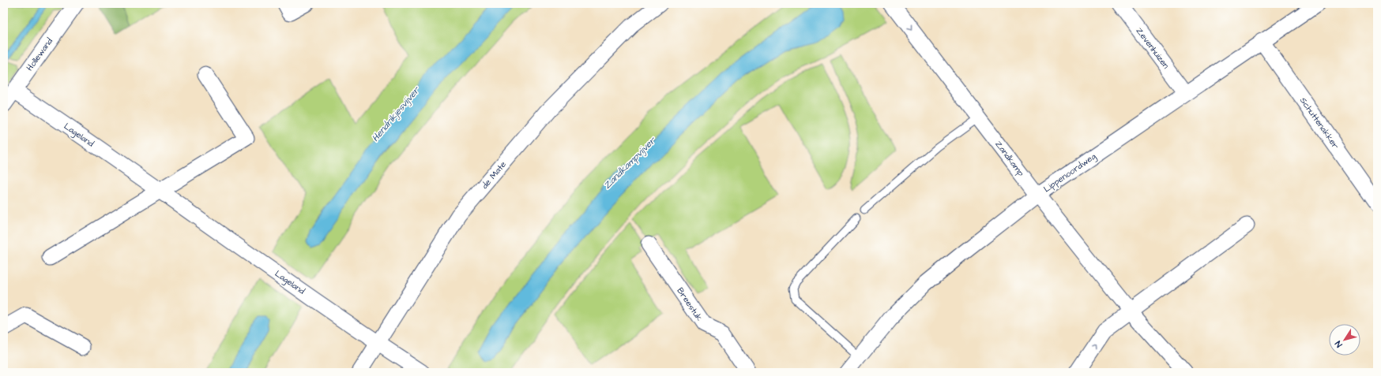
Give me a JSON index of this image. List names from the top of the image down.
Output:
{
  "streets": {
    "street": [
      "Zevenhuizen",
      "Hollewand",
      "Schuttenakker",
      "Lageland",
      "Zandkamp",
      "Lippenoordweg",
      "de Mate",
      "Breestuk"
    ]
  },
  "crossings": [
    ["Zevenhuizen", "Lippenoordweg"],
    ["Hollewand", "Lageland"],
    ["Schuttenakker", "Lippenoordweg"],
    ["Lageland", "de Mate"],
    ["Zandkamp", "Lippenoordweg"]
  ],
  "water": ["Hendrikjesvijver", "Zandkampvijver"],
  "north": "bottom left"
}
